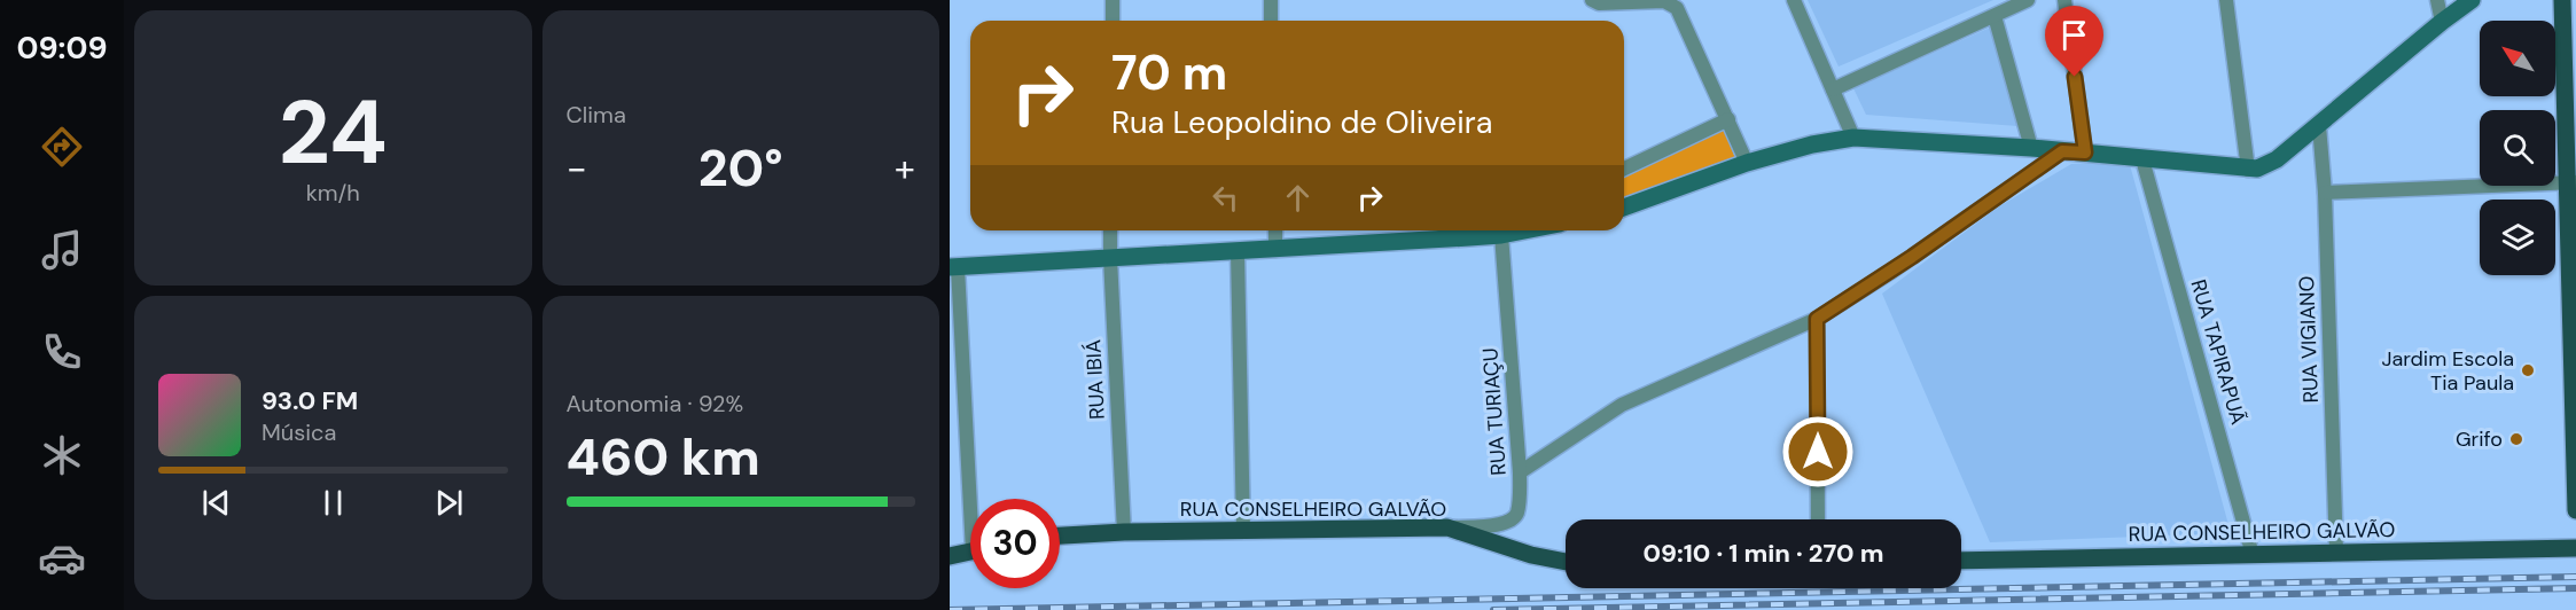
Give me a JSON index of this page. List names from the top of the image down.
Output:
{
  "streets": {
    "main road": ["RUA CONSELHEIRO GALVÃO"],
    "street": [
      "RUA VIGIANO",
      "RUA TAPIRAPUÃ",
      "RUA IBIÁ",
      "RUA TURIAÇU"
    ]
  },
  "crossings": [
    ["RUA VIGIANO", "RUA CONSELHEIRO GALVÃO"],
    ["RUA TAPIRAPUÃ", "RUA CONSELHEIRO GALVÃO"],
    ["RUA IBIÁ", "RUA CONSELHEIRO GALVÃO"],
    ["RUA TURIAÇU", "RUA CONSELHEIRO GALVÃO"]
  ],
  "places": ["Jardim Escola Tia Paula", "Grifo"],
  "north": "top left",
  "page": {
    "tabs": "09:09",
    "tile": [
      ["24", "km/h"],
      "Clima",
      ["Autonomia · 92%", "460 km"]
    ],
    "turn": ["70 m", "Rua Leopoldino de Oliveira"],
    "heat": ["−", "20°", "+"],
    "song": ["93.0 FM", "Música"],
    "limit": "30",
    "trip": "09:10 · 1 min · 270 m"
  }
}
